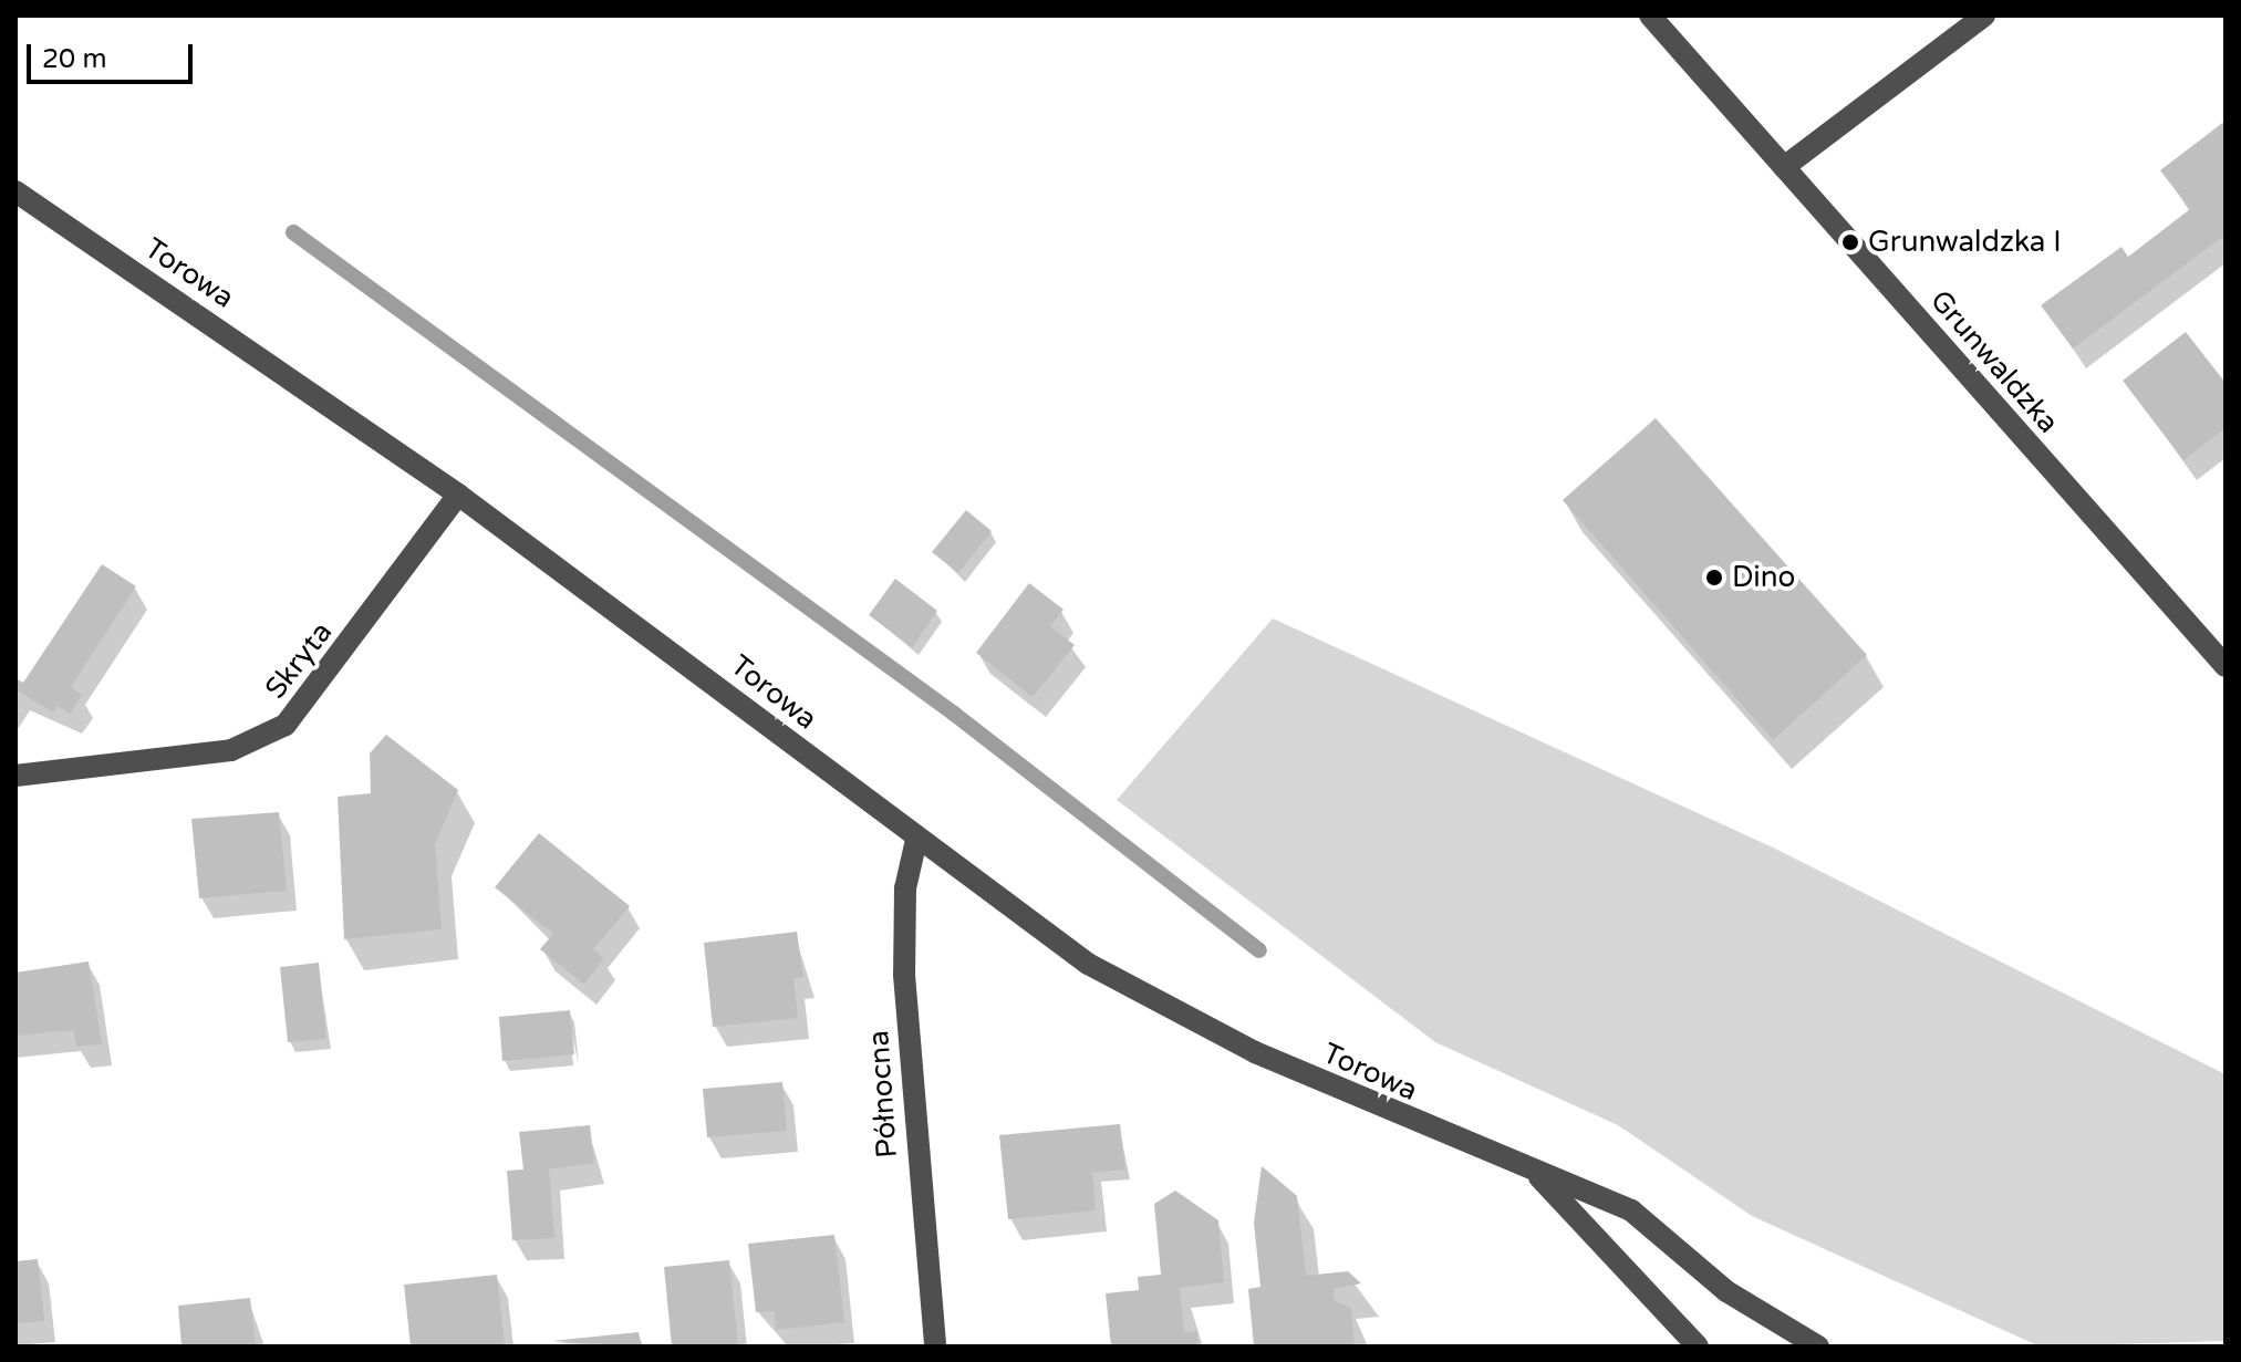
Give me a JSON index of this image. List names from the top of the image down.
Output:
{
  "streets": {
    "street": [
      "Torowa",
      "Grunwaldzka",
      "Skryta",
      "Północna"
    ]
  },
  "crossings": [
    ["Torowa", "Skryta"],
    ["Torowa", "Północna"]
  ],
  "places": ["Grunwaldzka I", "Dino"],
  "scale_bar": "20 m"
}
